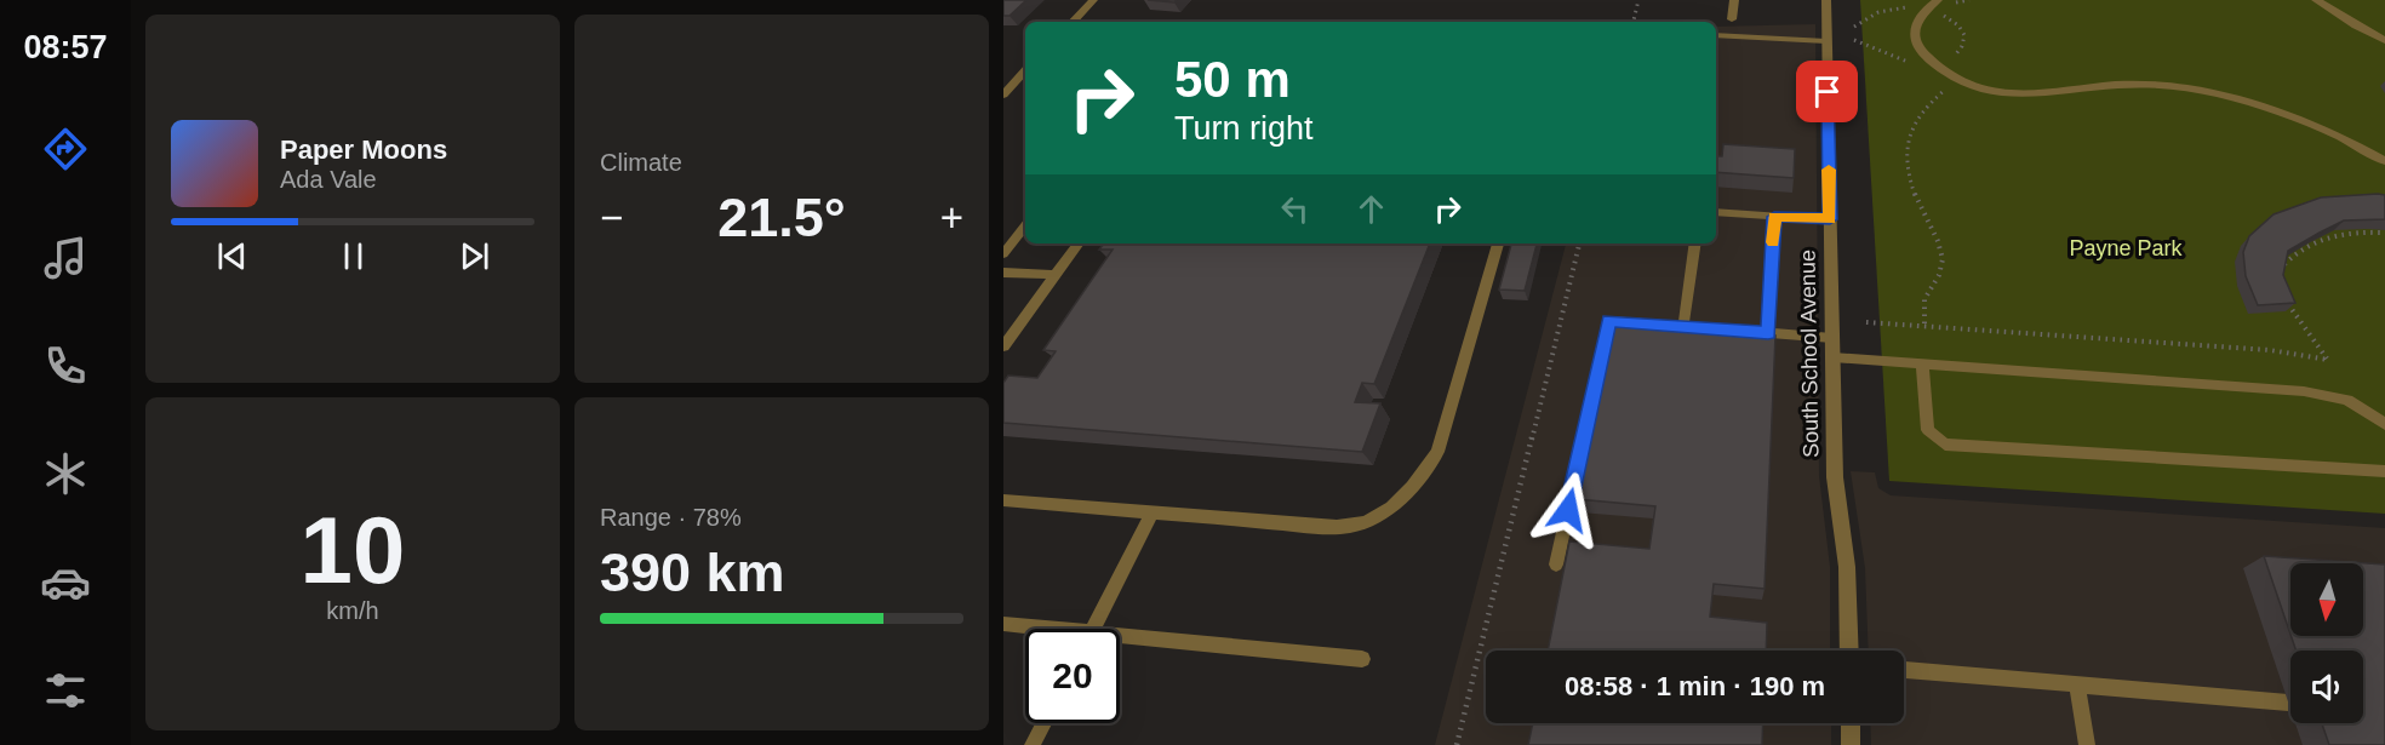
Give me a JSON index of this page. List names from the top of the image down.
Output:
{
  "streets": {
    "street": ["South School Avenue"]
  },
  "parks": ["Payne Park"],
  "north": "bottom",
  "page": {
    "tabs": "08:57",
    "tile": [
      "Climate",
      ["10", "km/h"],
      ["Range · 78%", "390 km"]
    ],
    "turn": ["50 m", "Turn right"],
    "song": ["Paper Moons", "Ada Vale"],
    "heat": ["−", "21.5°", "+"],
    "limit": "20",
    "trip": "08:58 · 1 min · 190 m"
  }
}
